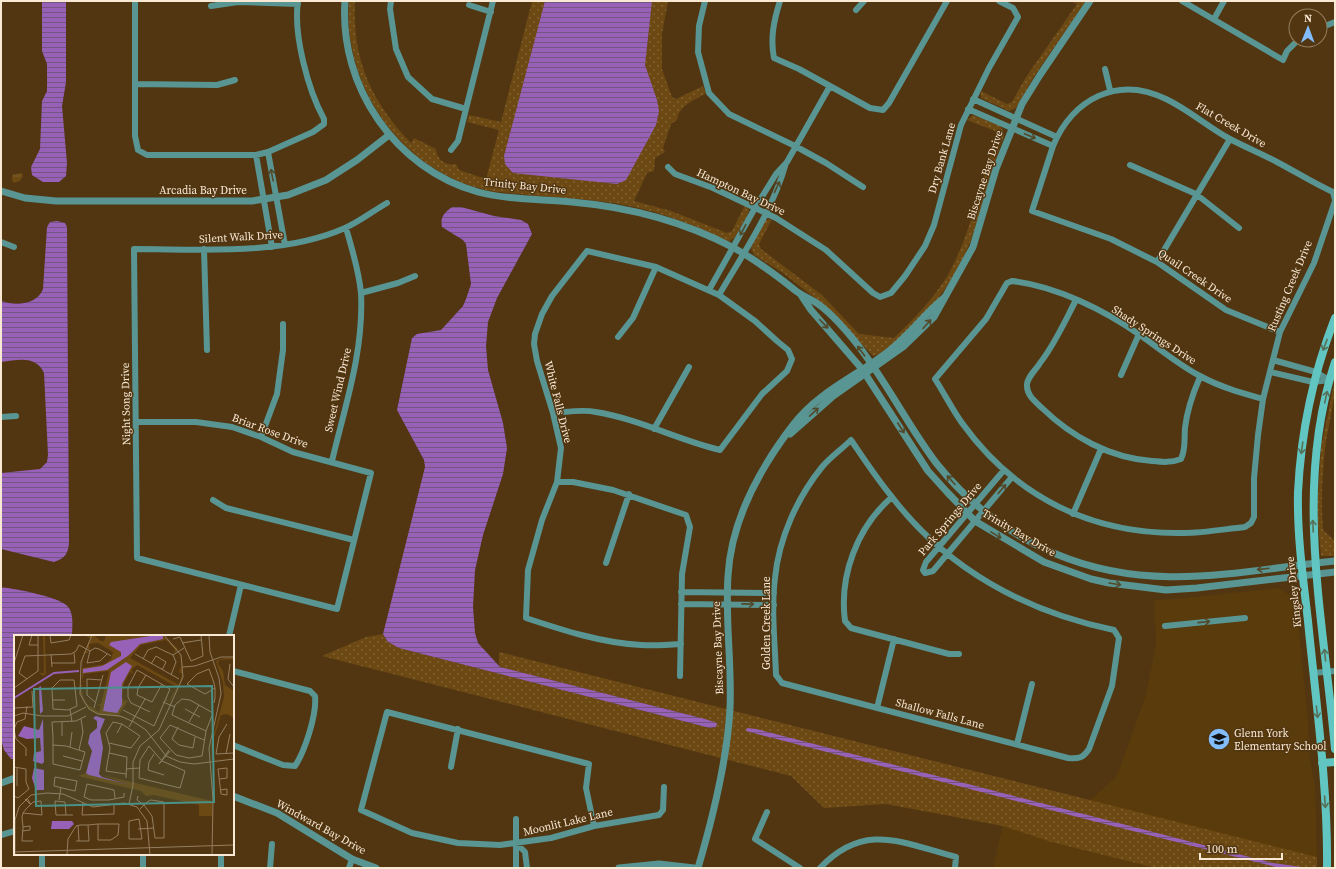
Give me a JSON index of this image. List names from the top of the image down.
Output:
{
  "streets": {
    "main road": ["Kingsley Drive"],
    "street": [
      "Flat Creek Drive",
      "Dry Bank Lane",
      "Biscayne Bay Drive",
      "Trinity Bay Drive",
      "Arcadia Bay Drive",
      "Hampton Bay Drive",
      "Silent Walk Drive",
      "Quail Creek Drive",
      "Rusting Creek Drive",
      "Shady Springs Drive",
      "Sweet Wind Drive",
      "White Falls Drive",
      "Night Song Drive",
      "Briar Rose Drive",
      "Park Springs Drive",
      "Golden Creek Lane",
      "Shallow Falls Lane",
      "Moonlit Lake Lane",
      "Windward Bay Drive"
    ]
  },
  "crossings": [
    ["Flat Creek Drive", "Rusting Creek Drive"],
    ["Dry Bank Lane", "Hampton Bay Drive"],
    ["Biscayne Bay Drive", "Trinity Bay Drive"],
    ["Trinity Bay Drive", "Arcadia Bay Drive"],
    ["Trinity Bay Drive", "Park Springs Drive"],
    ["Trinity Bay Drive", "Kingsley Drive"],
    ["Silent Walk Drive", "Sweet Wind Drive"],
    ["Silent Walk Drive", "Night Song Drive"],
    ["Quail Creek Drive", "Rusting Creek Drive"],
    ["Rusting Creek Drive", "Shady Springs Drive"],
    ["Shady Springs Drive", "Park Springs Drive"],
    ["Sweet Wind Drive", "Briar Rose Drive"],
    ["Night Song Drive", "Briar Rose Drive"],
    ["Park Springs Drive", "Shallow Falls Lane"],
    ["Golden Creek Lane", "Shallow Falls Lane"]
  ],
  "places": {
    "school or university": ["Glenn York Elementary School"]
  },
  "scale_bar": "100 m",
  "north": "top"
}
